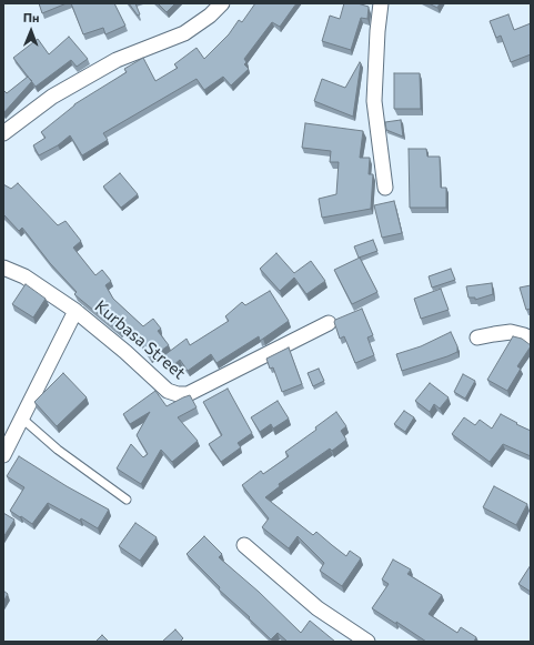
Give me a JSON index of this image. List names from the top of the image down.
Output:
{
  "streets": {
    "street": ["Kurbasa Street"]
  },
  "north": "top"
}
